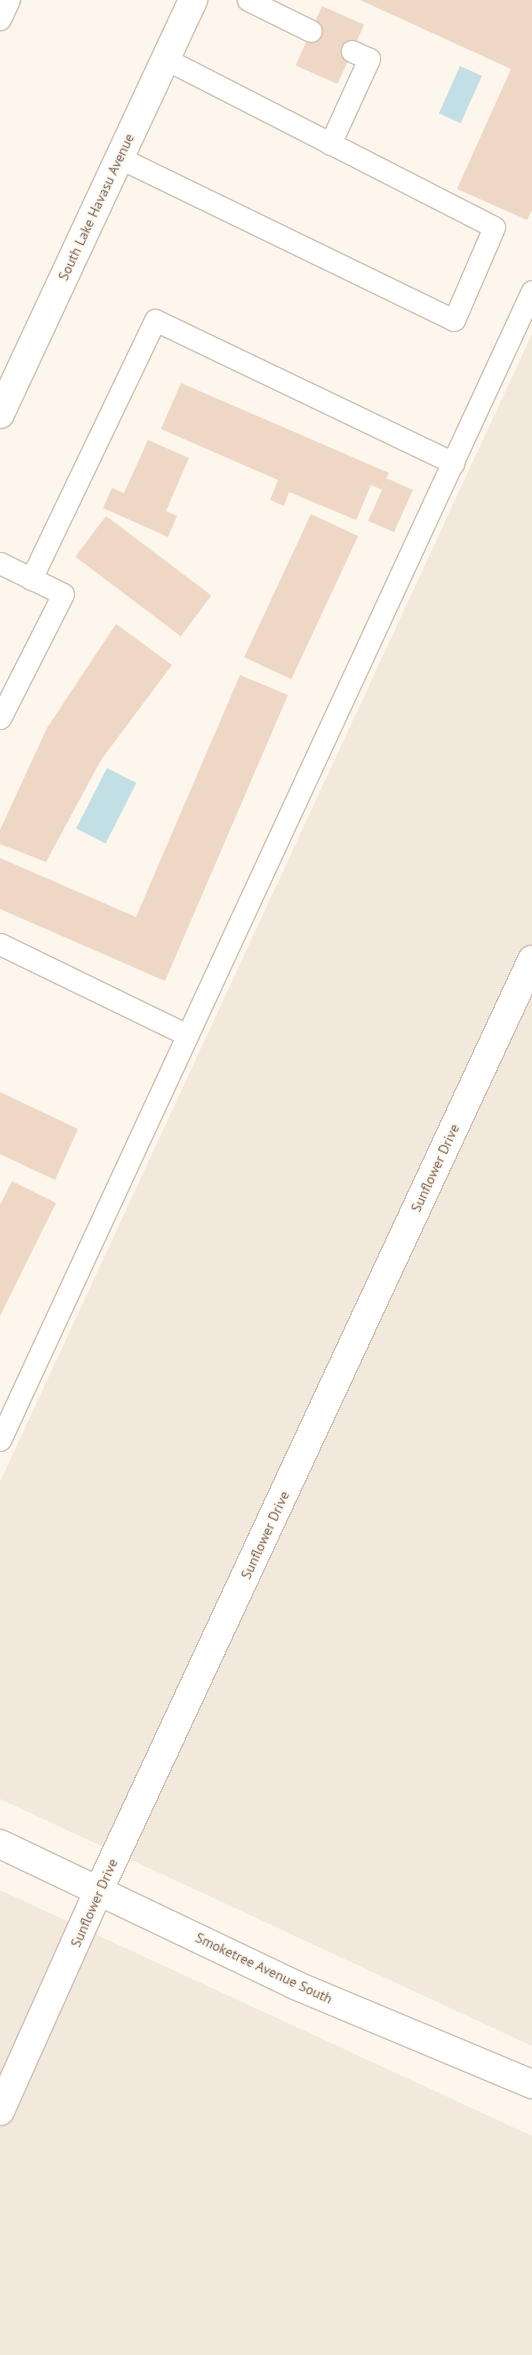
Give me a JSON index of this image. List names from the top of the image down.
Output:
{
  "streets": {
    "street": ["South Lake Havasu Avenue", "Sunflower Drive", "Smoketree Avenue South"]
  },
  "crossings": [
    ["Sunflower Drive", "Smoketree Avenue South"]
  ]
}
